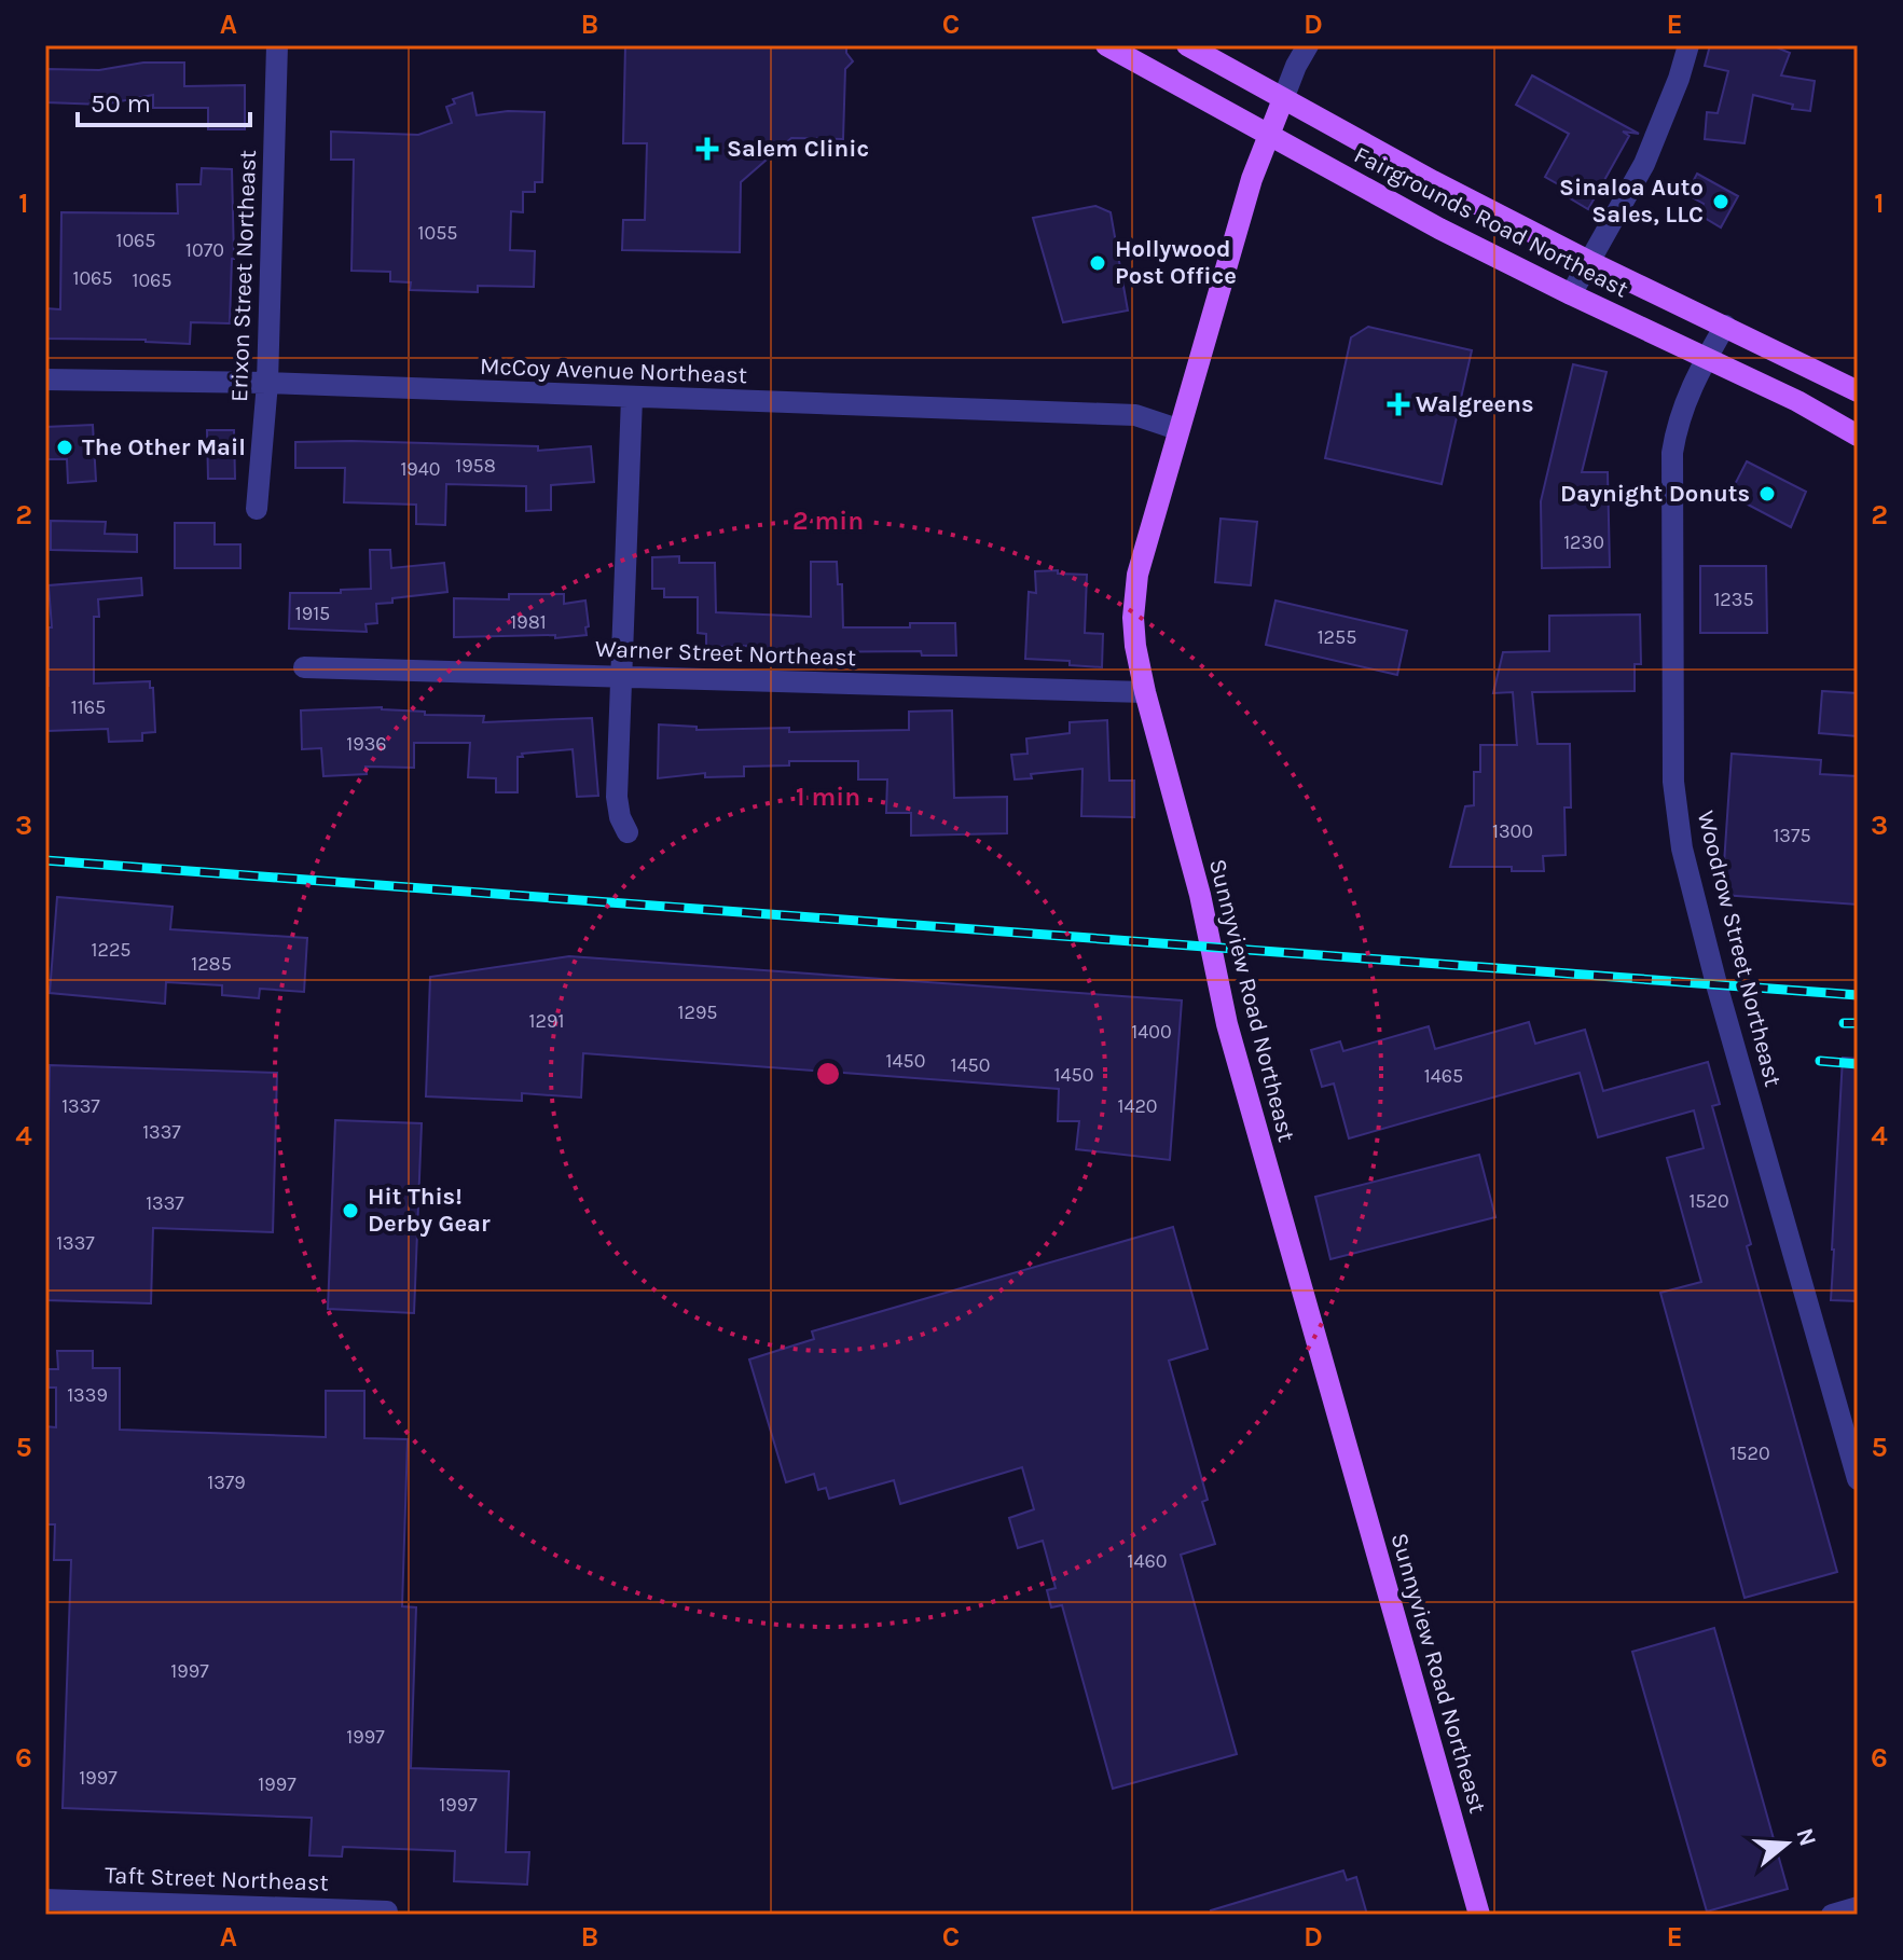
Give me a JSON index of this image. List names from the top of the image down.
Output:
{
  "streets": {
    "main road": ["Fairgrounds Road Northeast", "Sunnyview Road Northeast"],
    "street": [
      "Erixon Street Northeast",
      "McCoy Avenue Northeast",
      "Warner Street Northeast",
      "Woodrow Street Northeast",
      "Taft Street Northeast"
    ]
  },
  "crossings": [
    ["Fairgrounds Road Northeast", "Woodrow Street Northeast"],
    ["Fairgrounds Road Northeast", "Sunnyview Road Northeast"],
    ["Erixon Street Northeast", "McCoy Avenue Northeast"],
    ["McCoy Avenue Northeast", "Sunnyview Road Northeast"],
    ["Warner Street Northeast", "Sunnyview Road Northeast"]
  ],
  "places": {
    "health": ["Salem Clinic", "Walgreens"],
    "other": [
      "Sinaloa Auto Sales, LLC",
      "Hollywood Post Office",
      "The Other Mail",
      "Daynight Donuts",
      "Hit This! Derby Gear"
    ]
  },
  "house_numbers": [
    "1055",
    "1065",
    "1070",
    "1065",
    "1065",
    "1958",
    "1940",
    "1230",
    "1235",
    "1915",
    "1981",
    "1255",
    "1165",
    "1936",
    "1300",
    "1375",
    "1225",
    "1285",
    "1295",
    "1291",
    "1400",
    "1450",
    "1450",
    "1450",
    "1465",
    "1337",
    "1420",
    "1337",
    "1520",
    "1337",
    "1337",
    "1339",
    "1520",
    "1379",
    "1460",
    "1997",
    "1997",
    "1997",
    "1997",
    "1997"
  ],
  "scale_bar": "50 m",
  "north": "right",
  "grid": {
    "columns": [
      "A",
      "B",
      "C",
      "D",
      "E"
    ],
    "rows": [
      "1",
      "2",
      "3",
      "4",
      "5",
      "6"
    ]
  },
  "rings": ["2 min", "1 min"]
}
